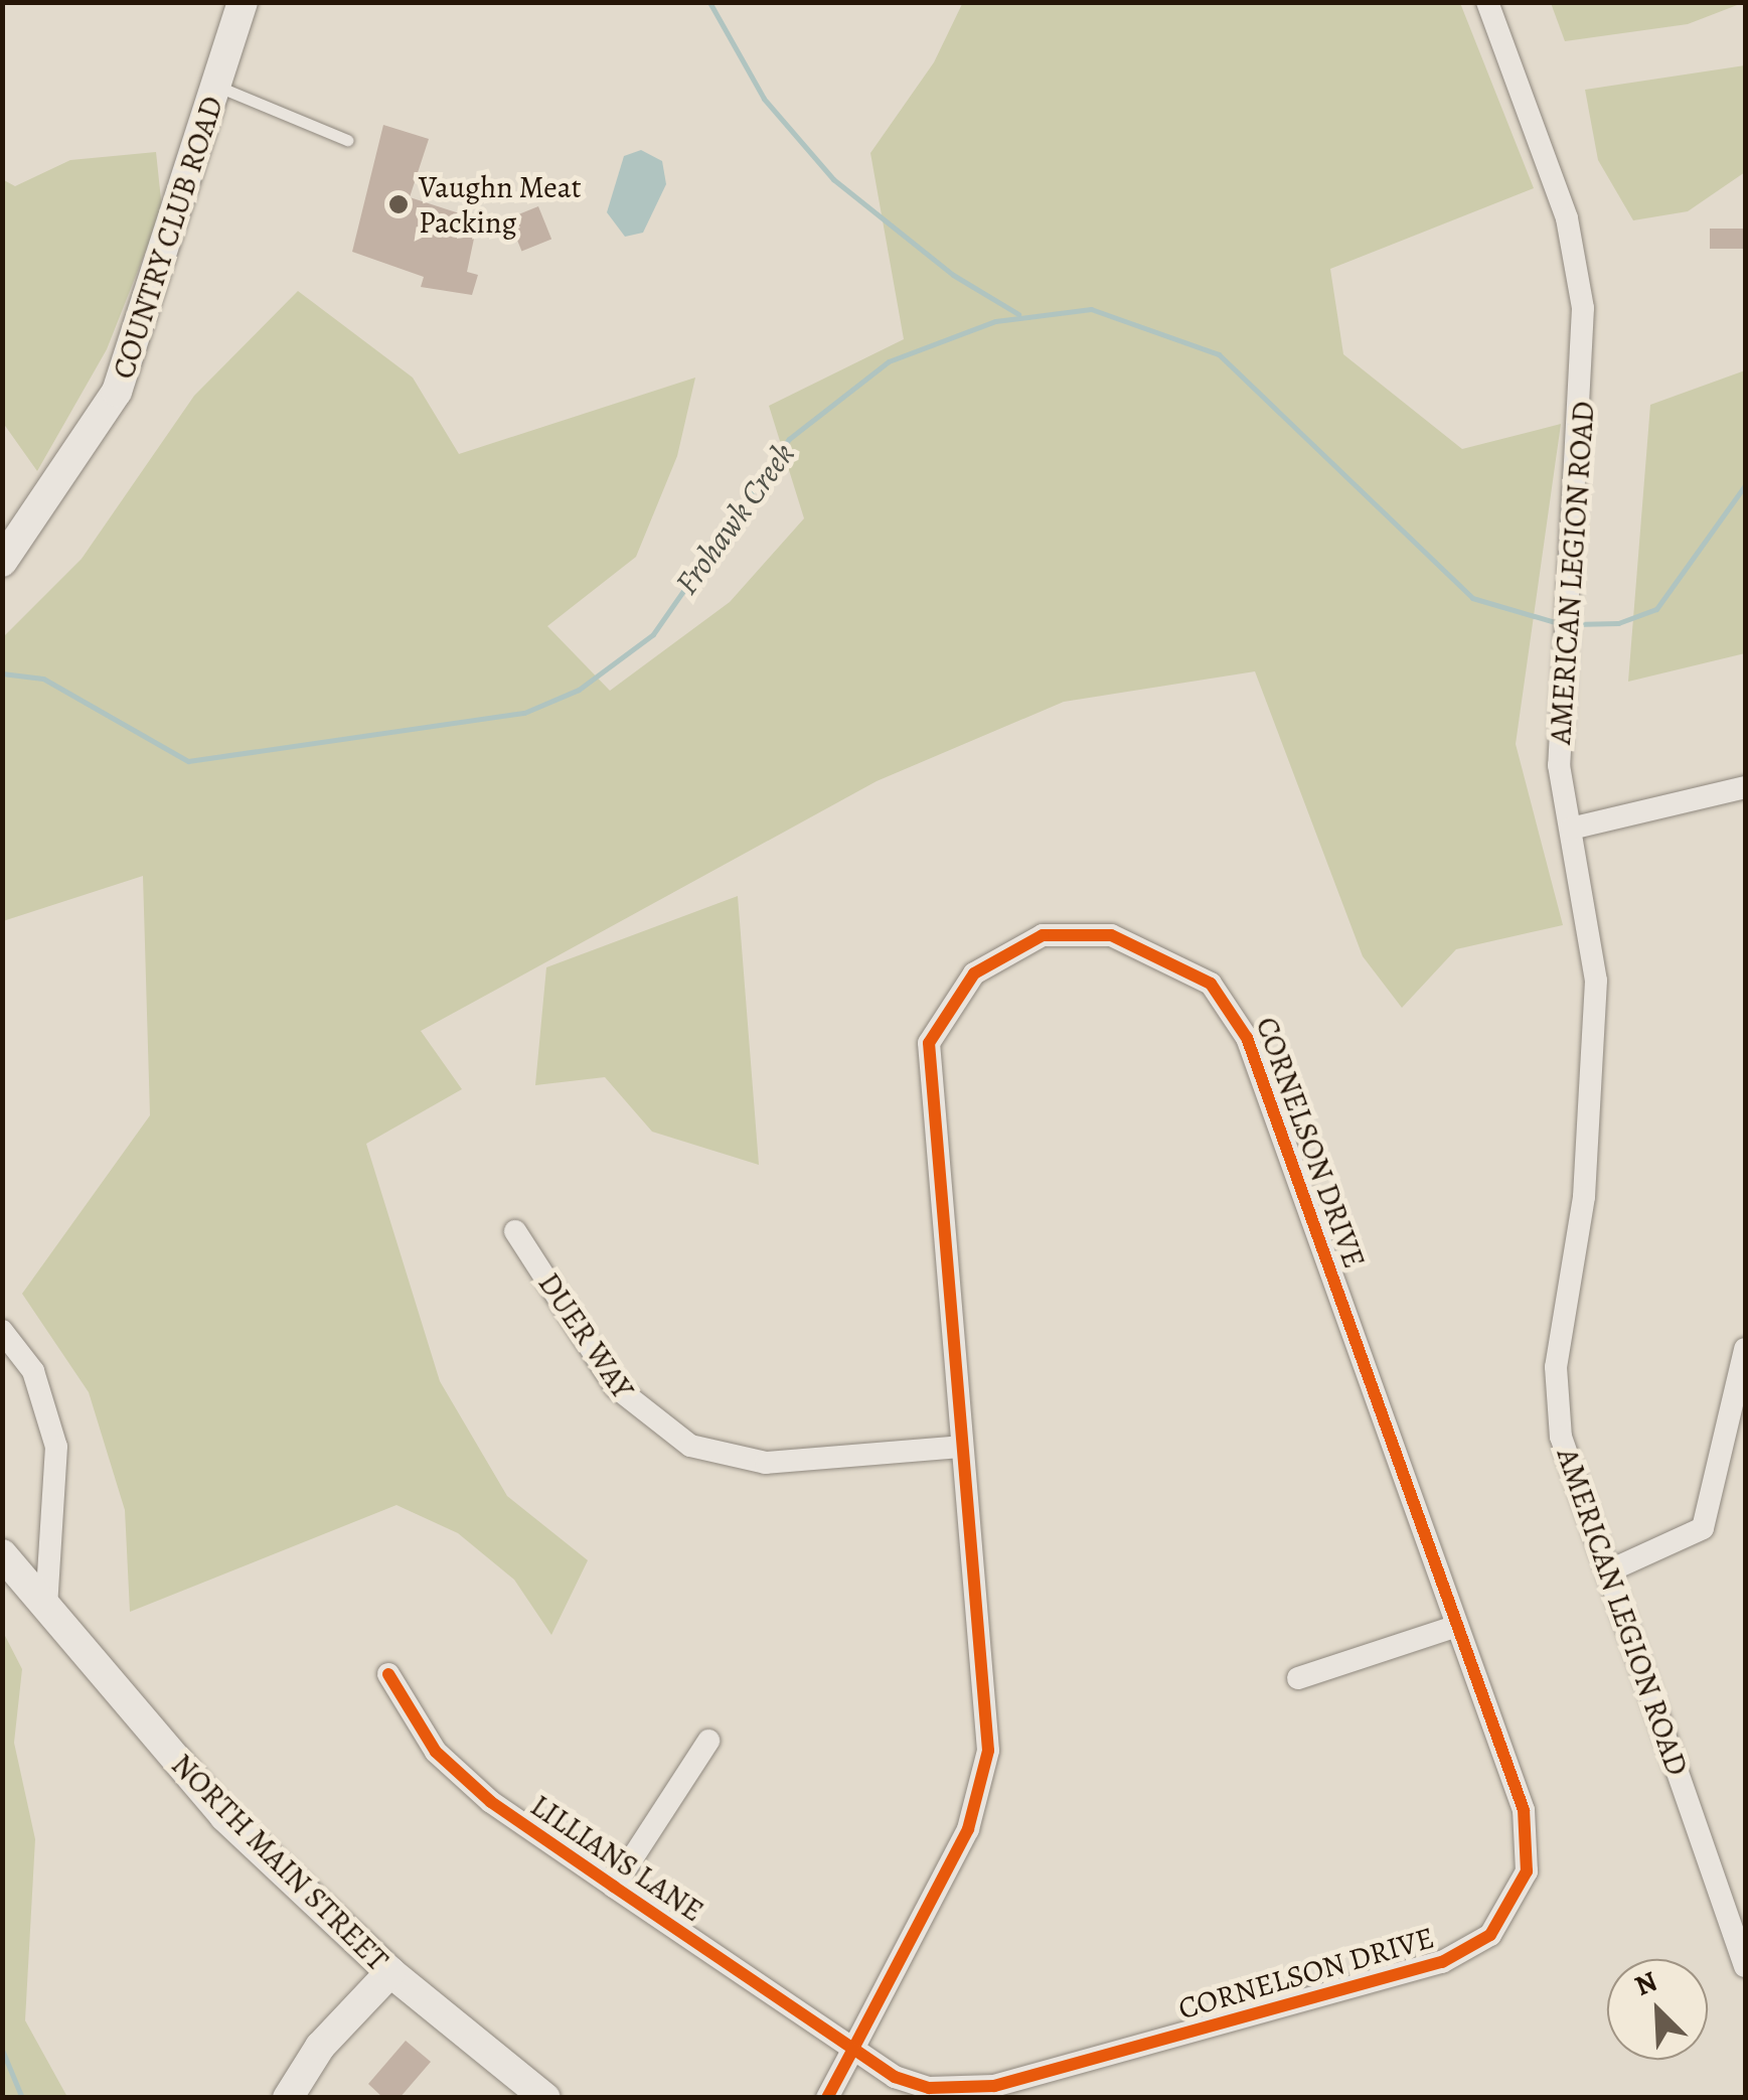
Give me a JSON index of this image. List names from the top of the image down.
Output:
{
  "streets": {
    "street": [
      "COUNTRY CLUB ROAD",
      "AMERICAN LEGION ROAD",
      "CORNELSON DRIVE",
      "DUER WAY",
      "LILLIANS LANE",
      "NORTH MAIN STREET"
    ]
  },
  "crossings": [
    ["CORNELSON DRIVE", "DUER WAY"],
    ["CORNELSON DRIVE", "LILLIANS LANE"]
  ],
  "water": ["Frohawk Creek"],
  "places": ["Vaughn Meat Packing"],
  "north": "top left"
}
